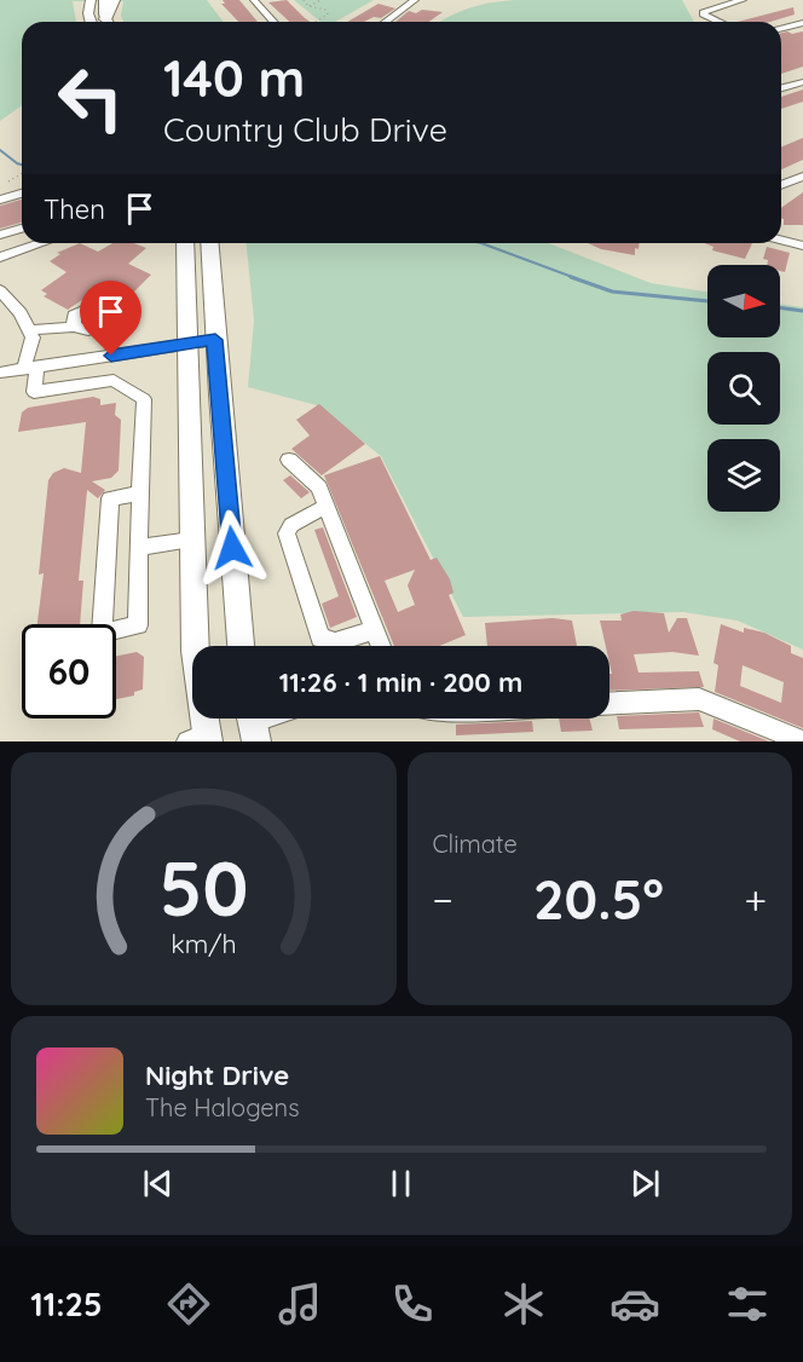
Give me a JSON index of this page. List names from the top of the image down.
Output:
{
  "north": "right",
  "page": {
    "turn": ["140 m", "Country Club Drive"],
    "then": "Then",
    "limit": "60",
    "trip": "11:26 · 1 min · 200 m",
    "tile": "Climate",
    "heat": ["−", "20.5°", "+"],
    "song": ["Night Drive", "The Halogens"],
    "tabs": "11:25",
    "gauge": ["50", "km/h"]
  }
}
